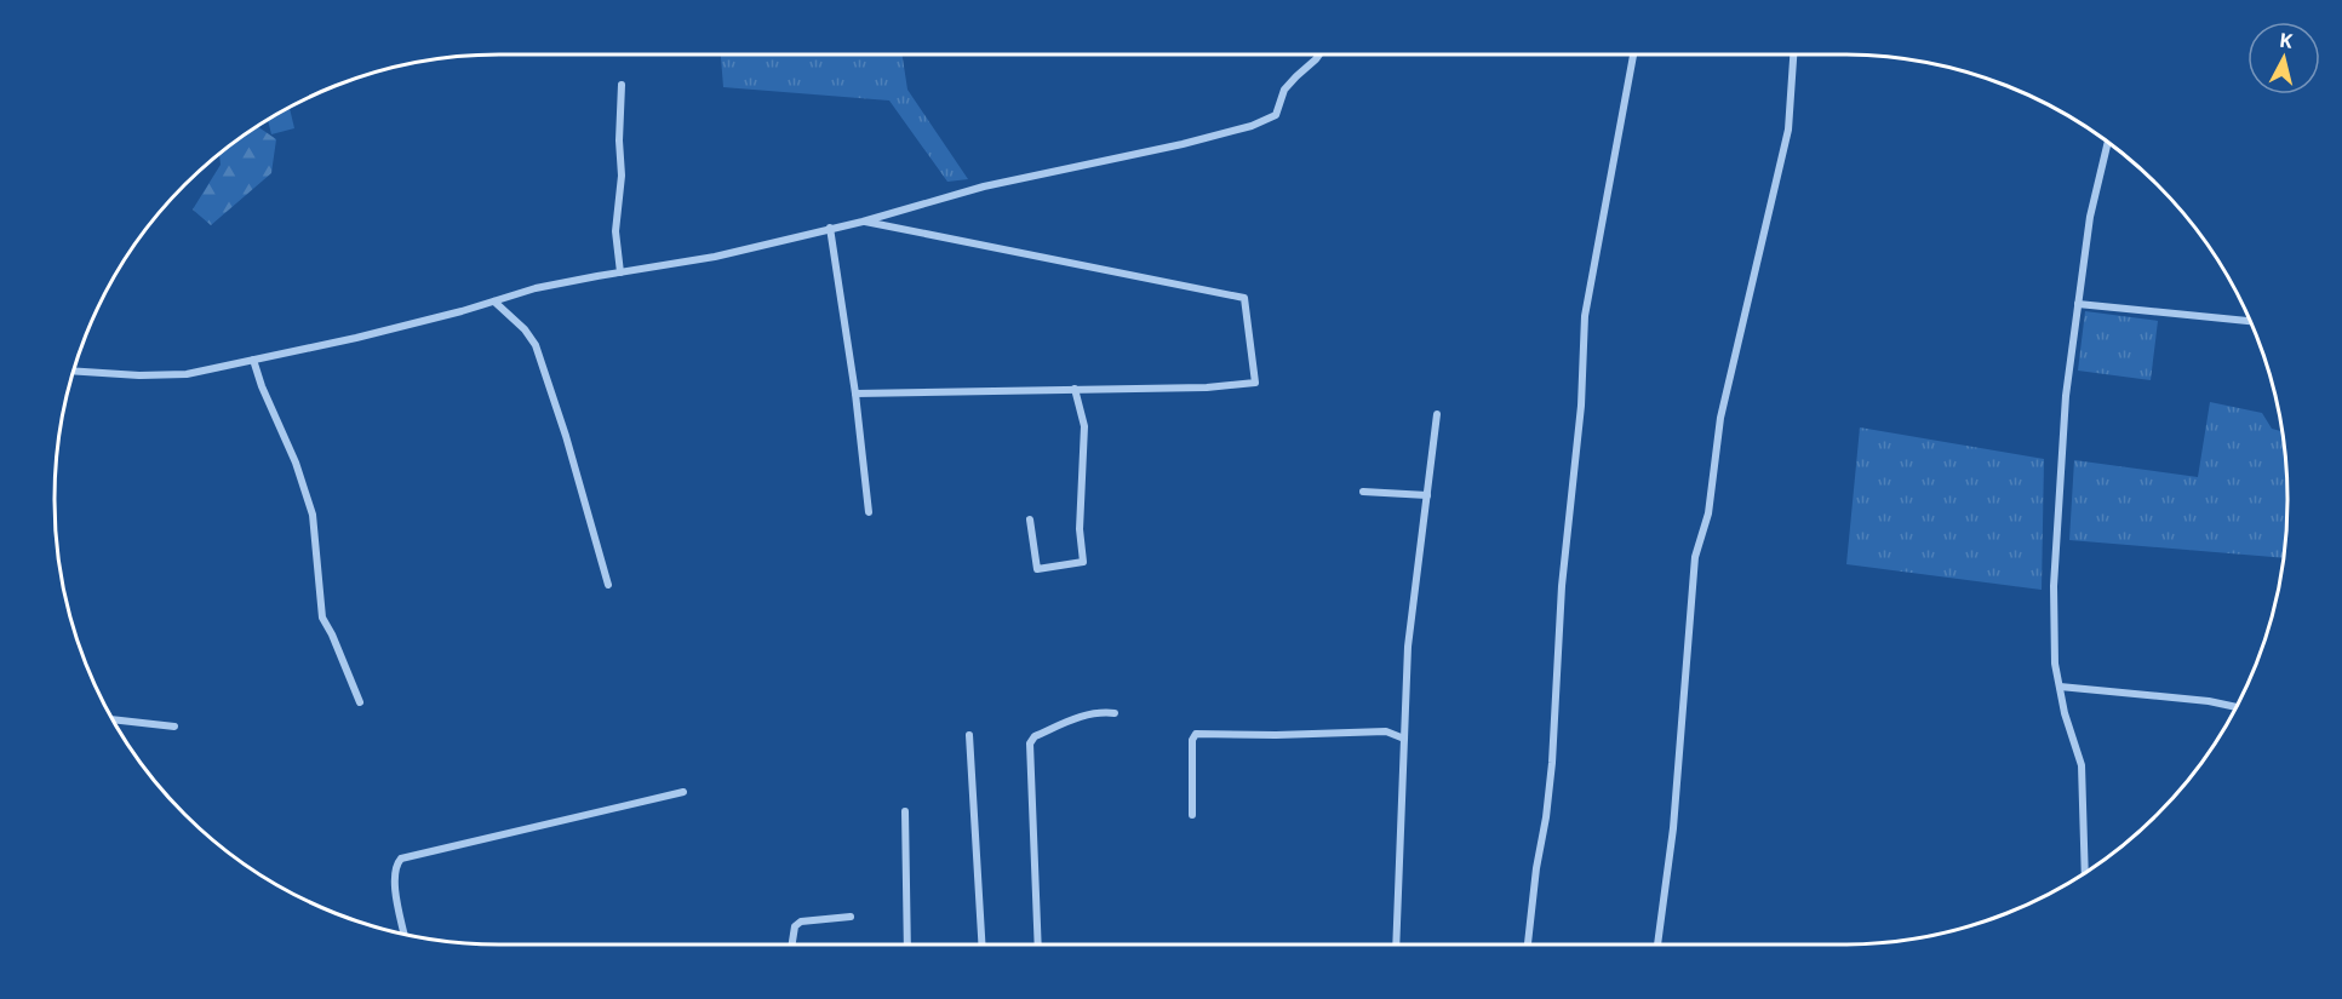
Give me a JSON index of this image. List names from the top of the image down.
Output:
{
  "north": "top"
}
